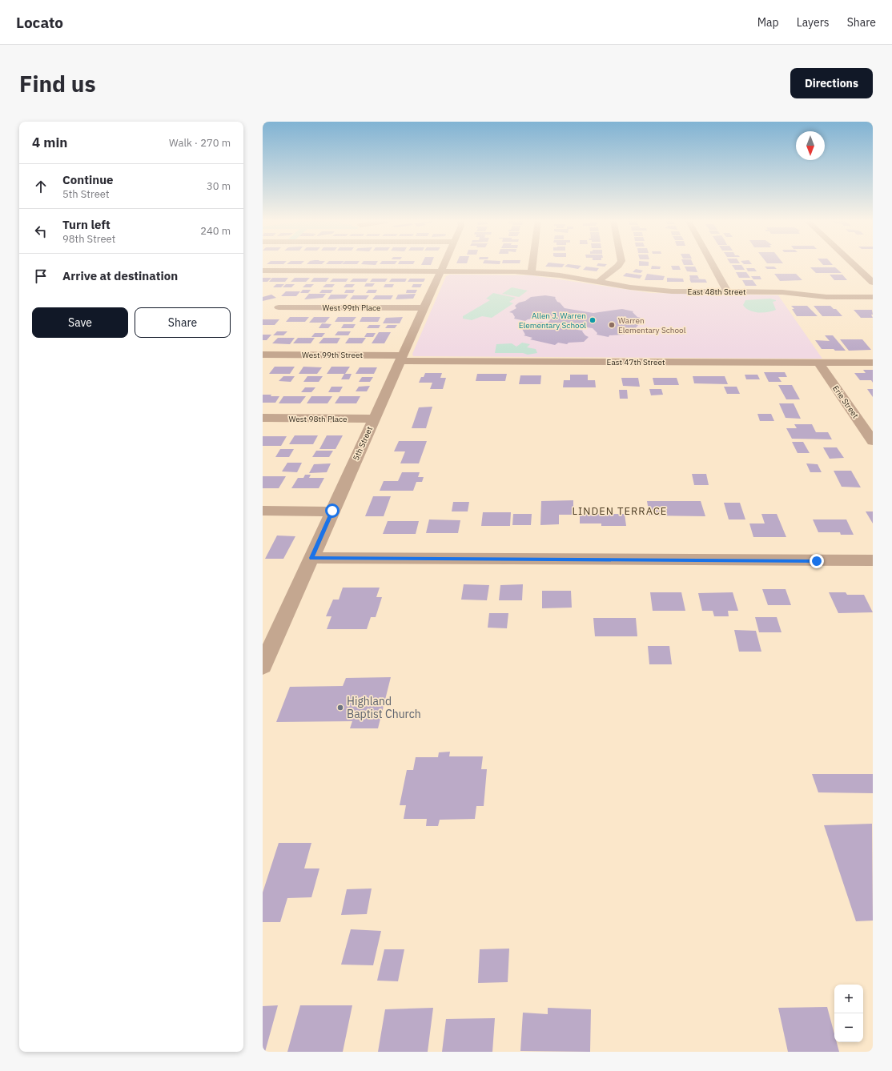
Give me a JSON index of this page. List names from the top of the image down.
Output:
{
  "streets": {
    "street": [
      "East 48th Street",
      "West 99th Place",
      "West 99th Street",
      "East 47th Street",
      "Erie Street",
      "West 98th Place",
      "5th Street"
    ]
  },
  "crossings": [
    ["East 48th Street", "5th Street"],
    ["West 99th Place", "5th Street"],
    ["West 99th Street", "East 47th Street"],
    ["West 99th Street", "5th Street"],
    ["East 47th Street", "Erie Street"],
    ["East 47th Street", "5th Street"],
    ["West 98th Place", "5th Street"]
  ],
  "districts": ["LINDEN TERRACE"],
  "places": ["Allen J. Warren Elementary School", "Warren Elementary School", "Highland Baptist Church"],
  "north": "bottom",
  "page": {
    "header": "Locato",
    "nav": ["Map", "Layers", "Share"],
    "buttons": [
      "Directions",
      ["Save", "Share"]
    ],
    "title": "Find us",
    "heading": ["4 min", "Walk · 270 m"],
    "list": [
      ["Continue", "5th Street", "30 m"],
      ["Turn left", "98th Street", "240 m"],
      "Arrive at destination"
    ],
    "map_buttons": ["+", "−"]
  }
}
